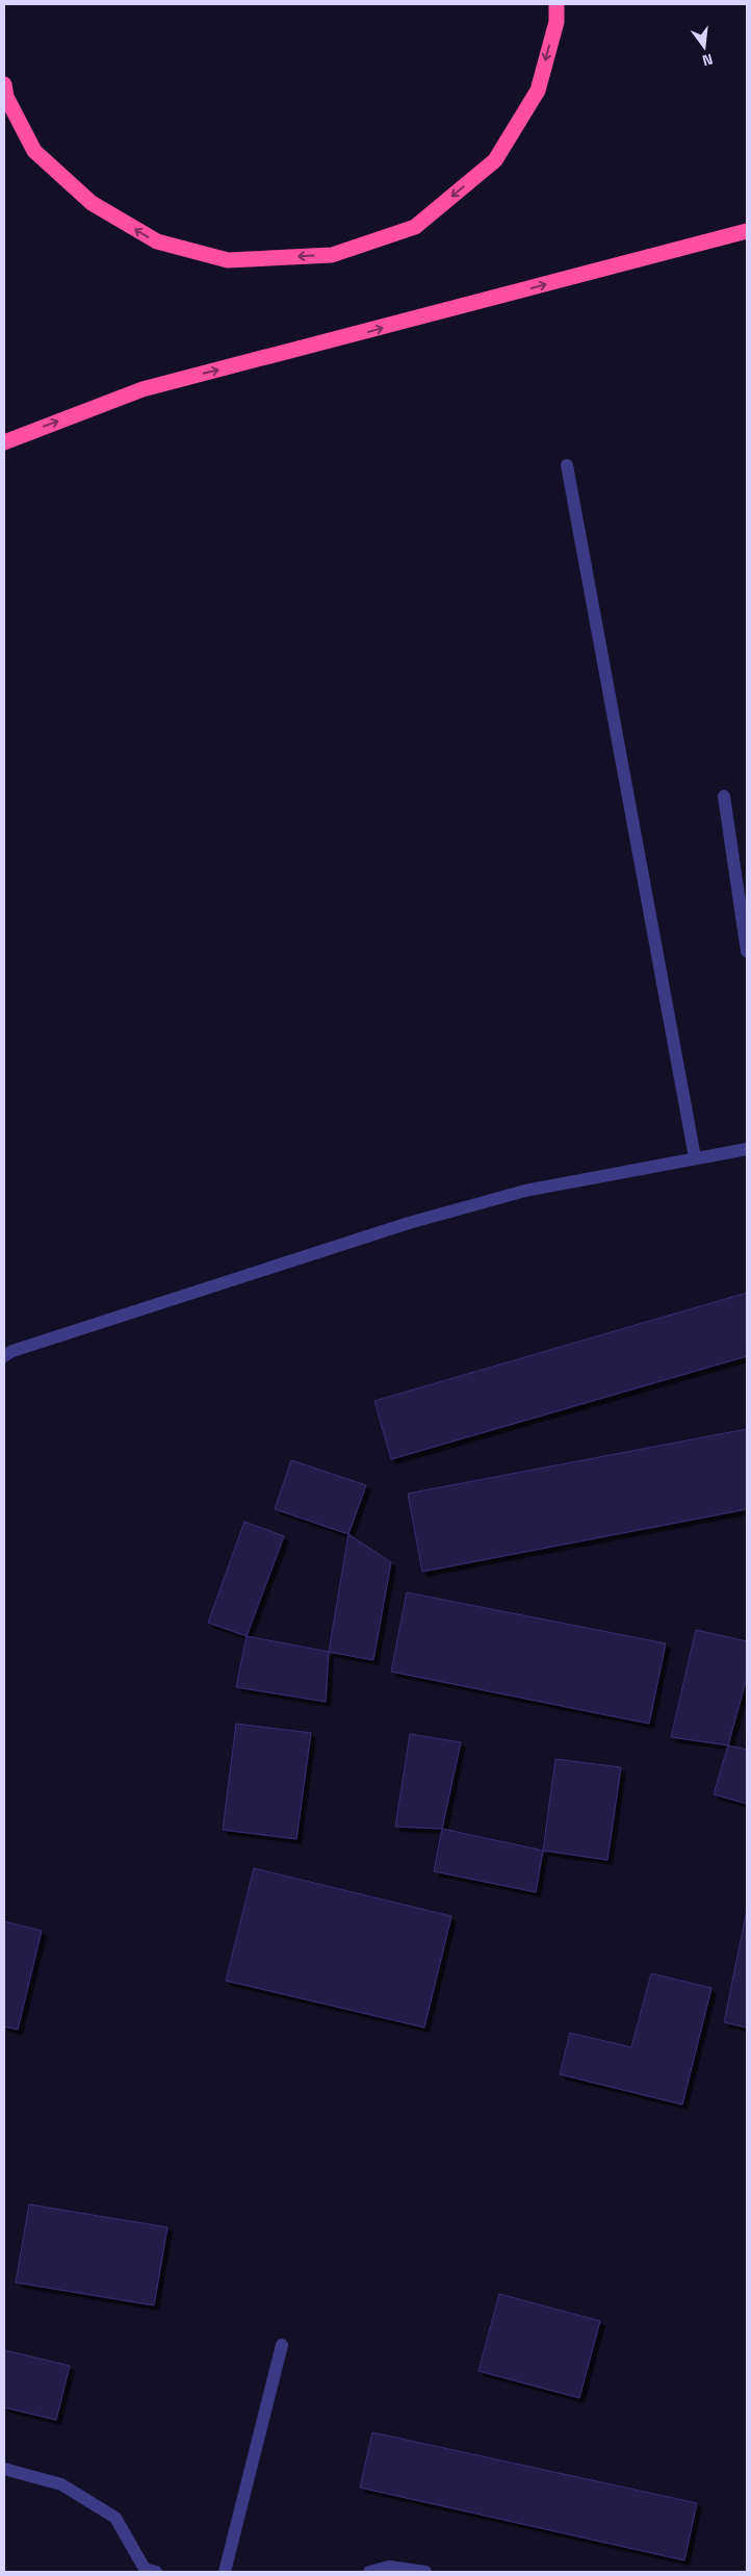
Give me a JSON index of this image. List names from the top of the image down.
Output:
{
  "north": "bottom"
}
